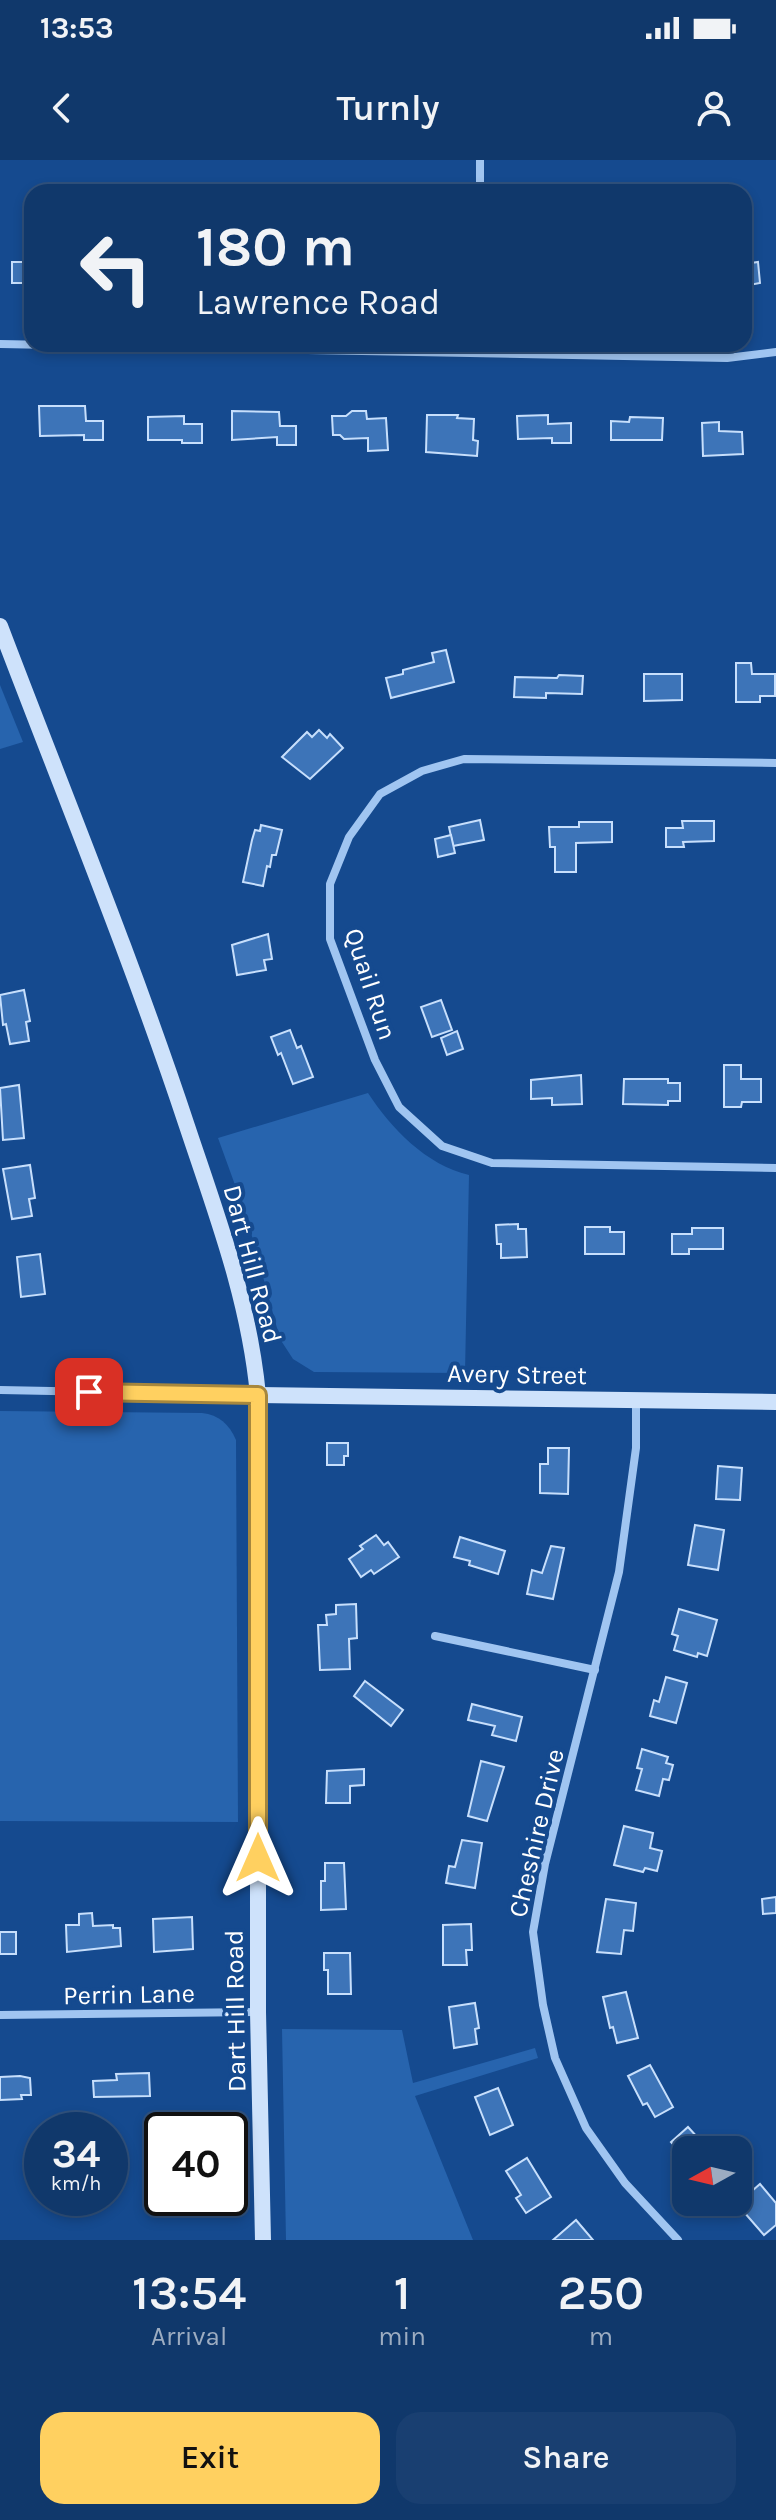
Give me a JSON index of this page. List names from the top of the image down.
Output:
{
  "streets": {
    "main road": ["Dart Hill Road", "Avery Street"],
    "street": ["Quail Run", "Cheshire Drive", "Perrin Lane"]
  },
  "crossings": [
    ["Dart Hill Road", "Avery Street"],
    ["Dart Hill Road", "Perrin Lane"],
    ["Avery Street", "Cheshire Drive"]
  ],
  "north": "left",
  "page": {
    "status": "13:53",
    "header": "Turnly",
    "turn": ["180 m", "Lawrence Road"],
    "speed": "34 km/h",
    "limit": "40",
    "eta": [
      "13:54",
      "Arrival",
      "1",
      "min",
      "250",
      "m"
    ],
    "buttons": ["Exit", "Share"]
  }
}
